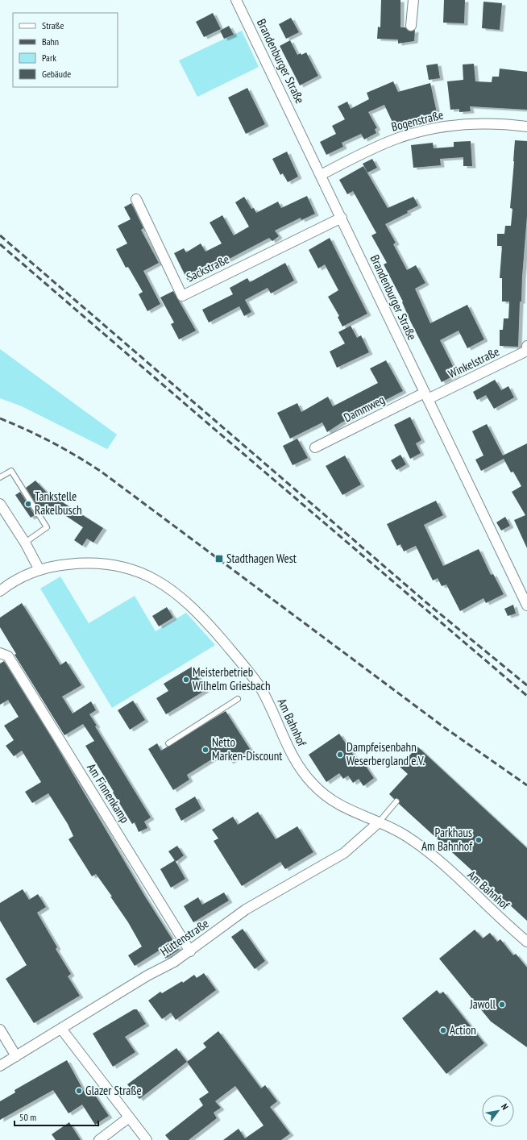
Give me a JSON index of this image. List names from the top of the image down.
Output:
{
  "streets": {
    "street": [
      "Brandenburger Straße",
      "Bogenstraße",
      "Sackstraße",
      "Winkelstraße",
      "Dammweg",
      "Am Bahnhof",
      "Am Finnenkamp",
      "Hüttenstraße"
    ]
  },
  "crossings": [
    ["Brandenburger Straße", "Bogenstraße"],
    ["Brandenburger Straße", "Sackstraße"],
    ["Brandenburger Straße", "Winkelstraße"],
    ["Brandenburger Straße", "Dammweg"],
    ["Winkelstraße", "Dammweg"],
    ["Am Bahnhof", "Hüttenstraße"],
    ["Am Finnenkamp", "Hüttenstraße"]
  ],
  "places": {
    "other": [
      "Tankstelle Rakelbusch",
      "Meisterbetrieb Wilhelm Griesbach",
      "Netto Marken-Discount",
      "Dampfeisenbahn Weserbergland e.V.",
      "Parkhaus Am Bahnhof",
      "Jawoll",
      "Action",
      "Glazer Straße"
    ],
    "transit": ["Stadthagen West"]
  },
  "legend": [
    "Straße",
    "Bahn",
    "Park",
    "Gebäude"
  ],
  "scale_bar": "50 m",
  "north": "top right"
}
